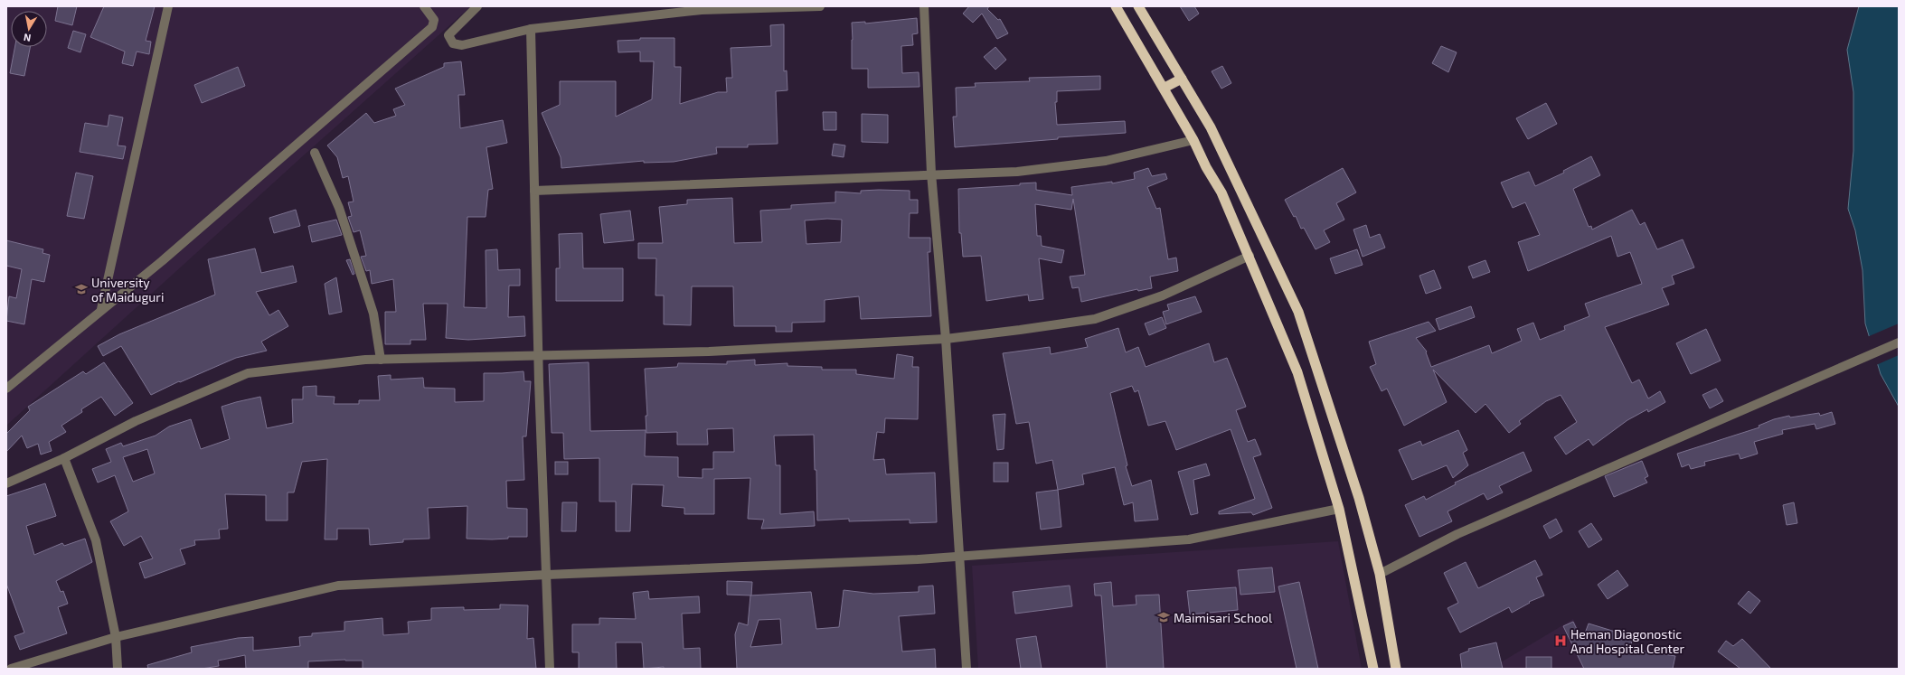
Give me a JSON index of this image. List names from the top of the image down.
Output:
{
  "places": {
    "school or university": ["University of Maiduguri", "Maimisari School"],
    "hospital": ["Heman Diagonostic And Hospital Center"]
  },
  "north": "bottom"
}
